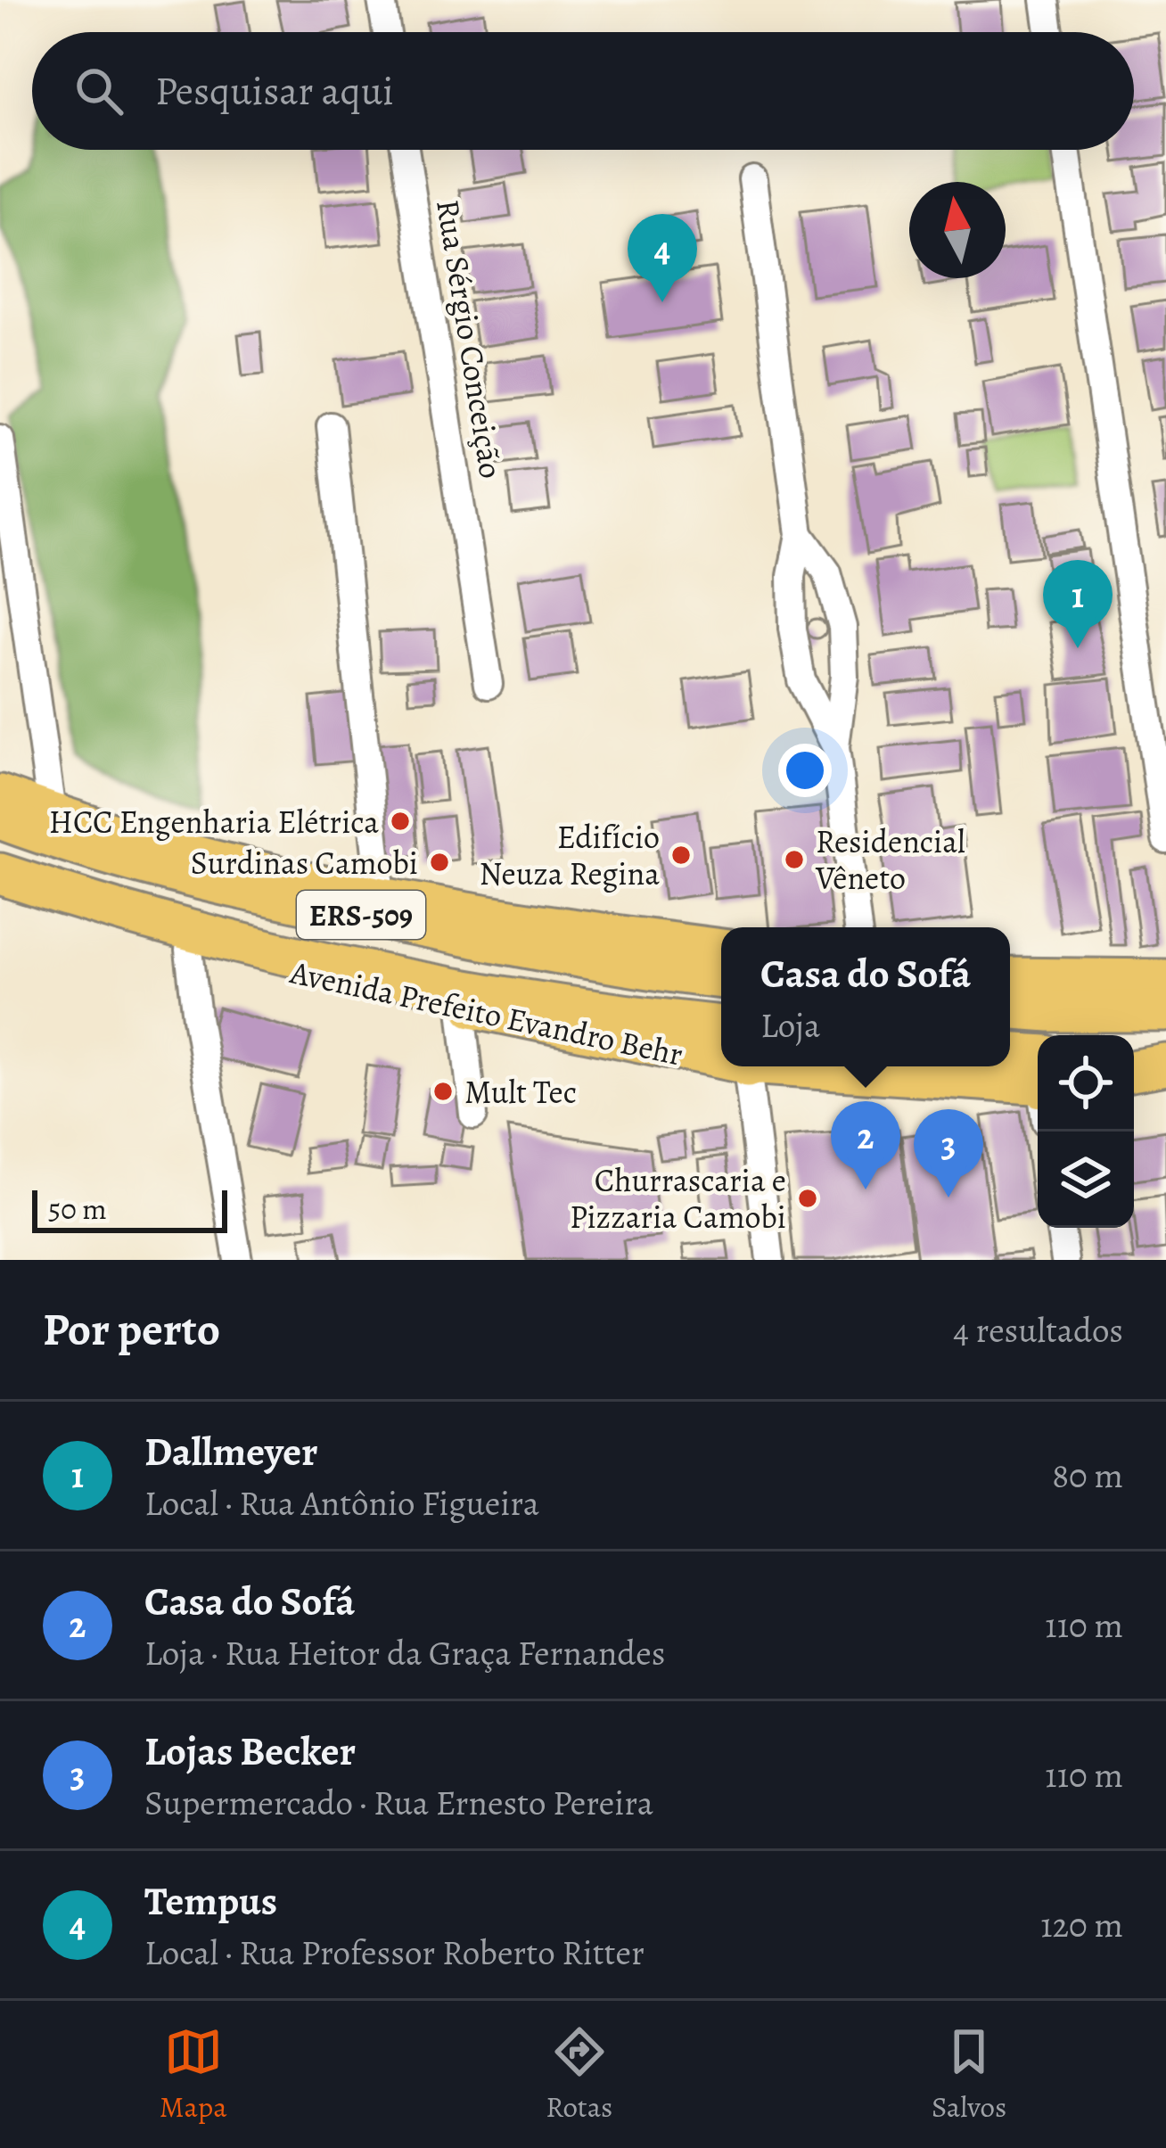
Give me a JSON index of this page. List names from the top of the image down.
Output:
{
  "streets": {
    "highway": ["ERS-509", "Avenida Prefeito Evandro Behr"],
    "street": ["Rua Sérgio Conceição"]
  },
  "crossings": [
    ["ERS-509", "Avenida Prefeito Evandro Behr"]
  ],
  "places": [
    "HCC Engenharia Elétrica",
    "Edifício Neuza Regina",
    "Residencial Vêneto",
    "Surdinas Camobi",
    "Mult Tec",
    "Churrascaria e Pizzaria Camobi"
  ],
  "scale_bar": "50 m",
  "north": "top",
  "page": {
    "search": "Pesquisar aqui",
    "pins": [
      "4",
      "1",
      "2",
      "3"
    ],
    "popup": ["Casa do Sofá", "Loja"],
    "scale": "50 m",
    "heading": ["Por perto", "4 resultados"],
    "list": [
      {
        "mark": "1",
        "name": "Dallmeyer",
        "note": "Local · Rua Antônio Figueira",
        "value": "80 m"
      },
      {
        "mark": "2",
        "name": "Casa do Sofá",
        "note": "Loja · Rua Heitor da Graça Fernandes",
        "value": "110 m"
      },
      {
        "mark": "3",
        "name": "Lojas Becker",
        "note": "Supermercado · Rua Ernesto Pereira",
        "value": "110 m"
      },
      {
        "mark": "4",
        "name": "Tempus",
        "note": "Local · Rua Professor Roberto Ritter",
        "value": "120 m"
      }
    ],
    "nav": ["Mapa", "Rotas", "Salvos"]
  }
}
